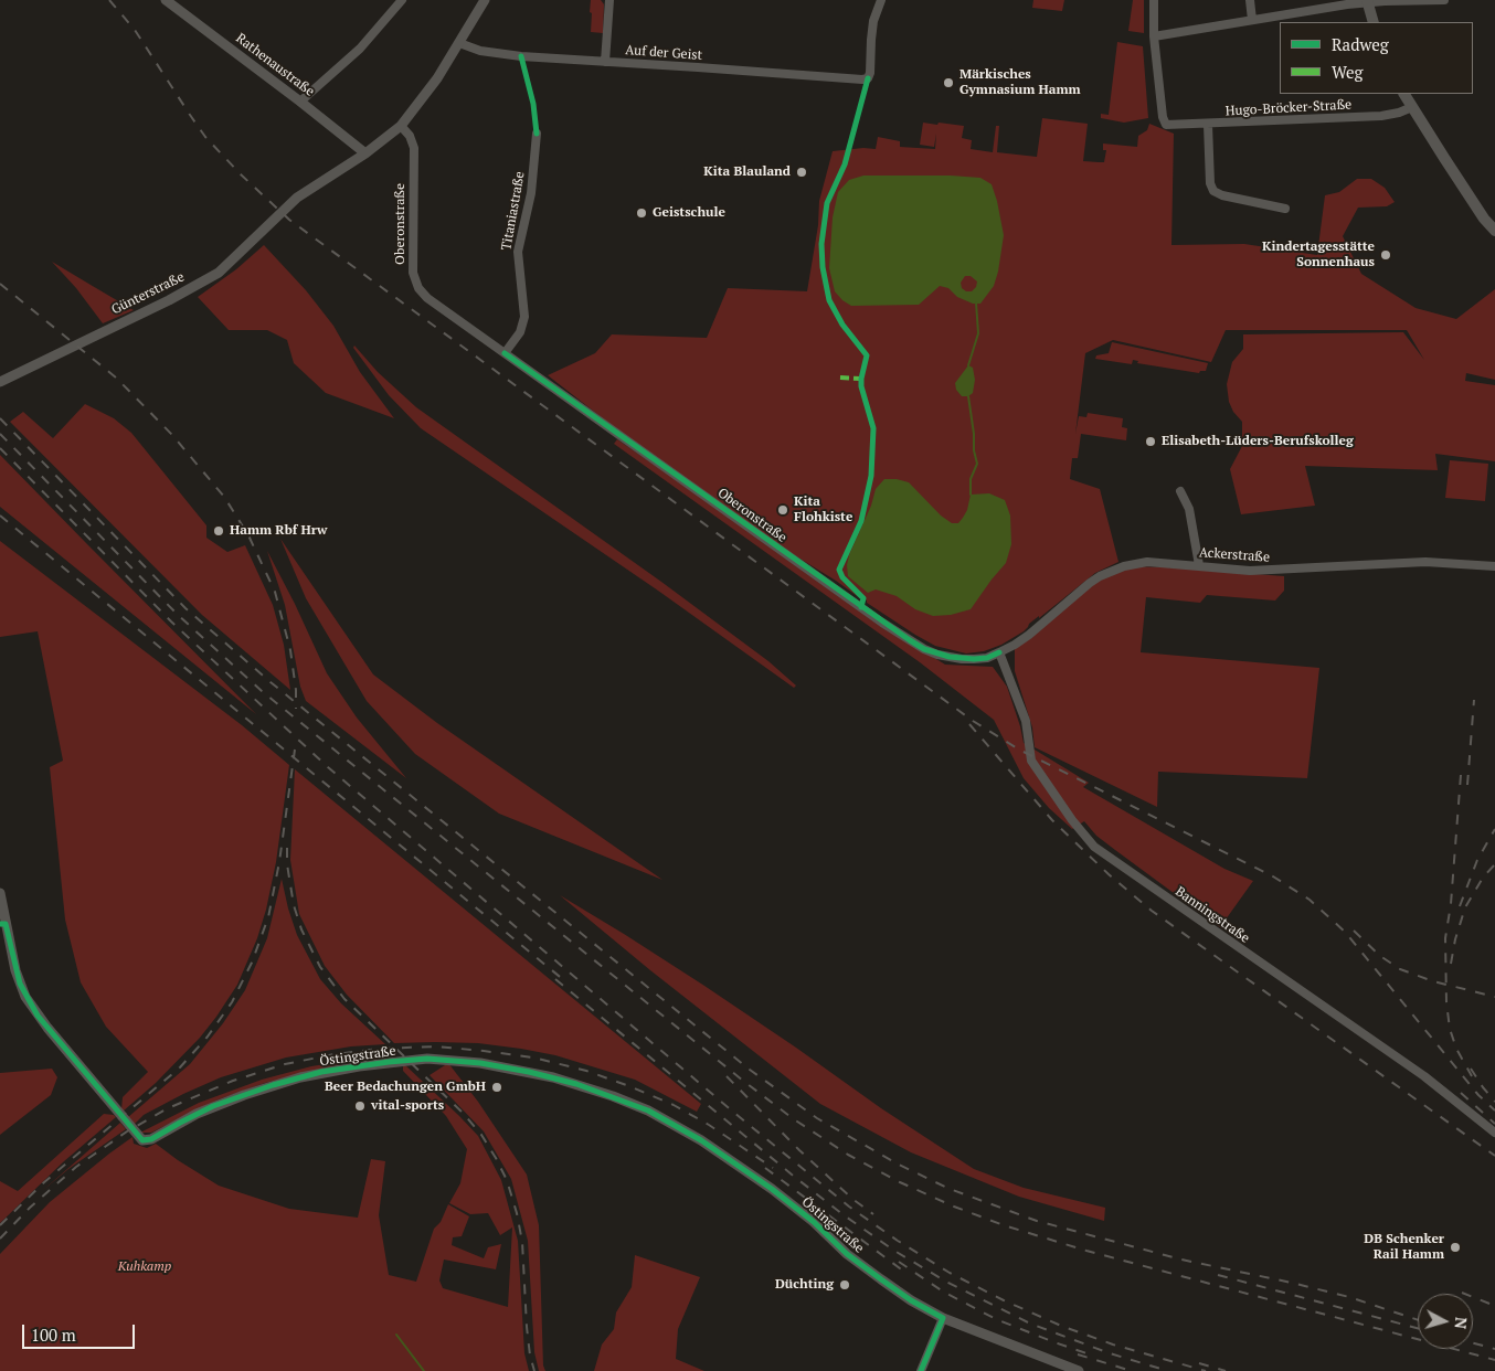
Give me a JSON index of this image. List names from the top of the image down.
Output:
{
  "streets": {
    "street": [
      "Auf der Geist",
      "Rathenaustraße",
      "Hugo-Bröcker-Straße",
      "Titaniastraße",
      "Oberonstraße",
      "Günterstraße",
      "Ackerstraße",
      "Banningstraße",
      "Östingstraße"
    ]
  },
  "crossings": [
    ["Auf der Geist", "Günterstraße"],
    ["Rathenaustraße", "Günterstraße"],
    ["Titaniastraße", "Oberonstraße"],
    ["Oberonstraße", "Günterstraße"],
    ["Oberonstraße", "Ackerstraße"],
    ["Oberonstraße", "Banningstraße"],
    ["Ackerstraße", "Banningstraße"]
  ],
  "parks": ["Kuhkamp"],
  "places": [
    "Märkisches Gymnasium Hamm",
    "Kita Blauland",
    "Geistschule",
    "Kindertagesstätte Sonnenhaus",
    "Elisabeth-Lüders-Berufskolleg",
    "Kita Flohkiste",
    "Hamm Rbf Hrw",
    "Beer Bedachungen GmbH",
    "vital-sports",
    "DB Schenker Rail Hamm",
    "Düchting"
  ],
  "legend": ["Radweg", "Weg"],
  "scale_bar": "100 m",
  "north": "right"
}
